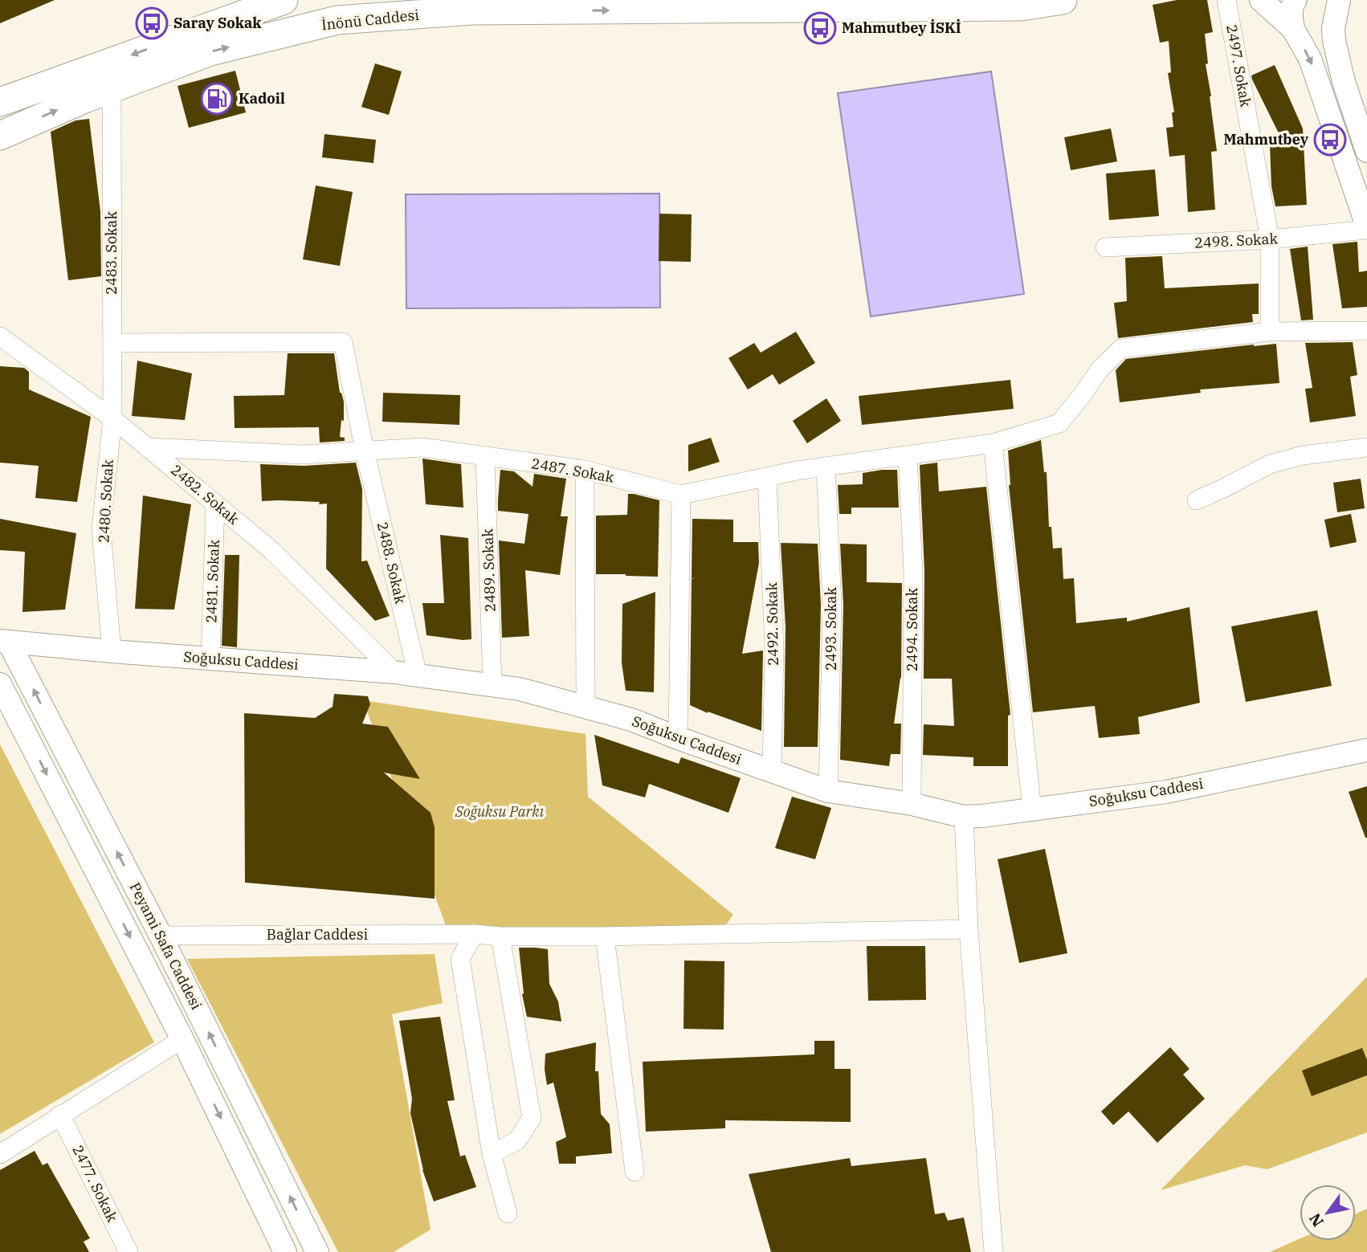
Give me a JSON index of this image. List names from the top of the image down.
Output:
{
  "streets": {
    "main road": ["İnönü Caddesi"],
    "street": [
      "2497. Sokak",
      "2498. Sokak",
      "2483. Sokak",
      "2487. Sokak",
      "2482. Sokak",
      "2480. Sokak",
      "2488. Sokak",
      "2489. Sokak",
      "2481. Sokak",
      "2492. Sokak",
      "2493. Sokak",
      "2494. Sokak",
      "Soğuksu Caddesi",
      "Bağlar Caddesi",
      "Peyami Safa Caddesi",
      "2477. Sokak"
    ]
  },
  "crossings": [
    ["İnönü Caddesi", "2483. Sokak"],
    ["2497. Sokak", "2498. Sokak"],
    ["2497. Sokak", "2487. Sokak"],
    ["2483. Sokak", "2482. Sokak"],
    ["2483. Sokak", "2480. Sokak"],
    ["2483. Sokak", "2488. Sokak"],
    ["2487. Sokak", "2482. Sokak"],
    ["2487. Sokak", "2488. Sokak"],
    ["2487. Sokak", "2489. Sokak"],
    ["2487. Sokak", "2492. Sokak"],
    ["2487. Sokak", "2493. Sokak"],
    ["2487. Sokak", "2494. Sokak"],
    ["2482. Sokak", "2480. Sokak"],
    ["2482. Sokak", "2481. Sokak"],
    ["2482. Sokak", "Soğuksu Caddesi"],
    ["2480. Sokak", "Soğuksu Caddesi"],
    ["2488. Sokak", "Soğuksu Caddesi"],
    ["2489. Sokak", "Soğuksu Caddesi"],
    ["2481. Sokak", "Soğuksu Caddesi"],
    ["2492. Sokak", "Soğuksu Caddesi"],
    ["2493. Sokak", "Soğuksu Caddesi"],
    ["2494. Sokak", "Soğuksu Caddesi"],
    ["Soğuksu Caddesi", "Peyami Safa Caddesi"],
    ["Bağlar Caddesi", "Peyami Safa Caddesi"]
  ],
  "parks": ["Soğuksu Parkı"],
  "places": {
    "bus stop": ["Saray Sokak", "Mahmutbey İSKİ", "Mahmutbey"],
    "fuel station": ["Kadoil"]
  },
  "north": "bottom left"
}
